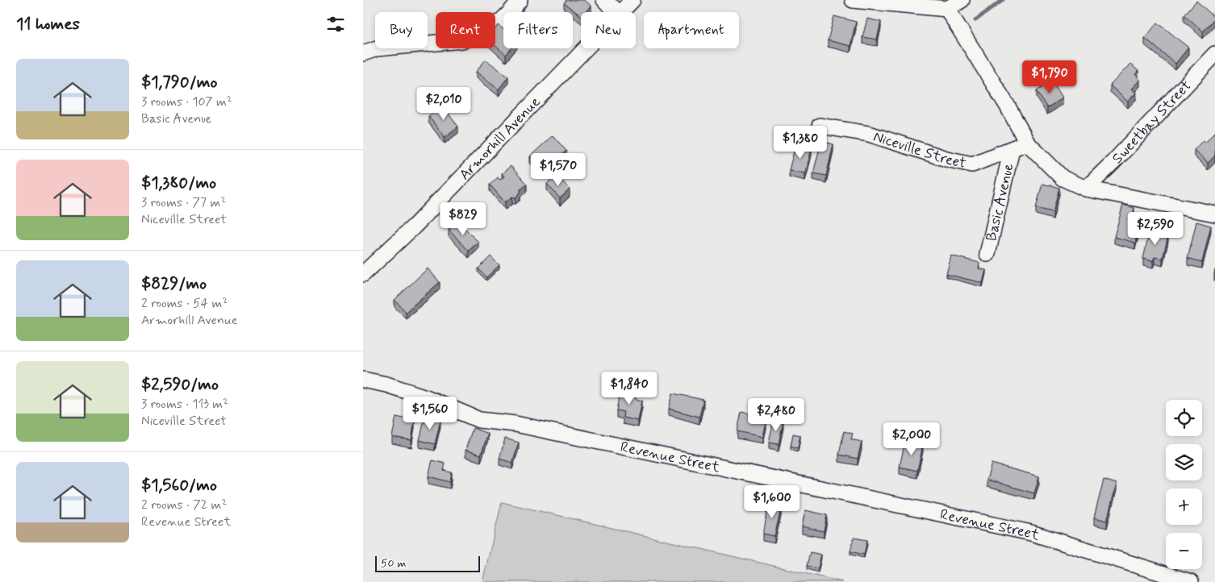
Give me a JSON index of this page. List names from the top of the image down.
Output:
{
  "streets": {
    "street": [
      "Sweetbay Street",
      "Armorhill Avenue",
      "Niceville Street",
      "Basic Avenue",
      "Revenue Street"
    ]
  },
  "crossings": [
    ["Niceville Street", "Basic Avenue"]
  ],
  "scale_bar": "50 m",
  "page": {
    "heading": "11 homes",
    "chip": [
      "Buy",
      "Rent",
      "Filters",
      "New",
      "Apartment"
    ],
    "list": [
      {
        "name": "$1,790/mo",
        "note": "3 rooms · 107 m² · Basic Avenue"
      },
      {
        "name": "$1,380/mo",
        "note": "3 rooms · 77 m² · Niceville Street"
      },
      {
        "name": "$829/mo",
        "note": "2 rooms · 54 m² · Armorhill Avenue"
      },
      {
        "name": "$2,590/mo",
        "note": "3 rooms · 113 m² · Niceville Street"
      },
      {
        "name": "$1,560/mo",
        "note": "2 rooms · 72 m² · Revenue Street"
      }
    ],
    "price": [
      "$1,790",
      "$2,010",
      "$1,380",
      "$1,570",
      "$829",
      "$2,590",
      "$1,840",
      "$1,560",
      "$2,480",
      "$2,000",
      "$1,600"
    ],
    "map_buttons": ["+", "−"],
    "scale": "50 m"
  }
}
